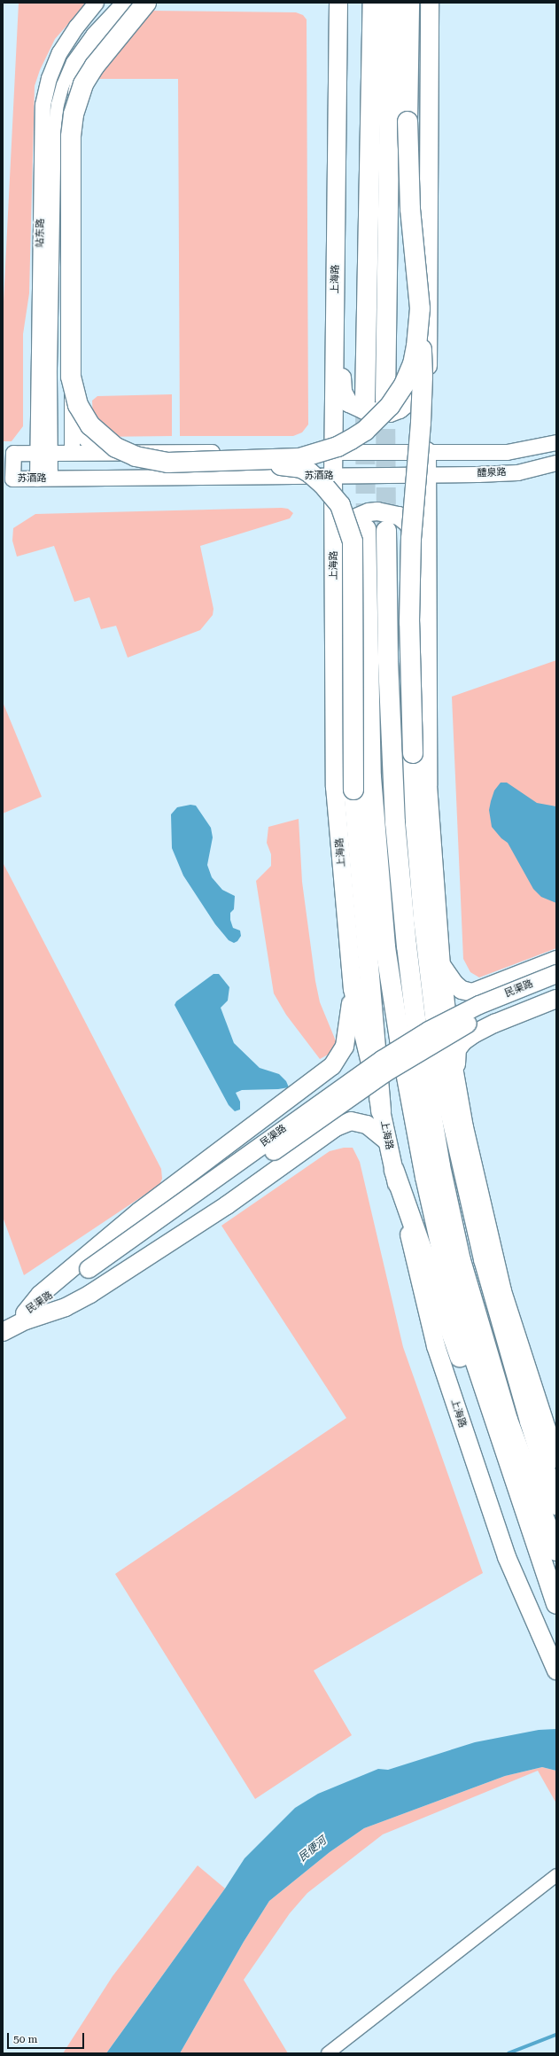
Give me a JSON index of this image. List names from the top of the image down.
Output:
{
  "streets": {
    "main road": ["上海路", "民渠路"],
    "street": ["站东路", "醴泉路", "苏酒路"]
  },
  "crossings": [
    ["站东路", "苏酒路"],
    ["上海路", "苏酒路"],
    ["醴泉路", "苏酒路"]
  ],
  "water": ["民便河"],
  "scale_bar": "50 m"
}
